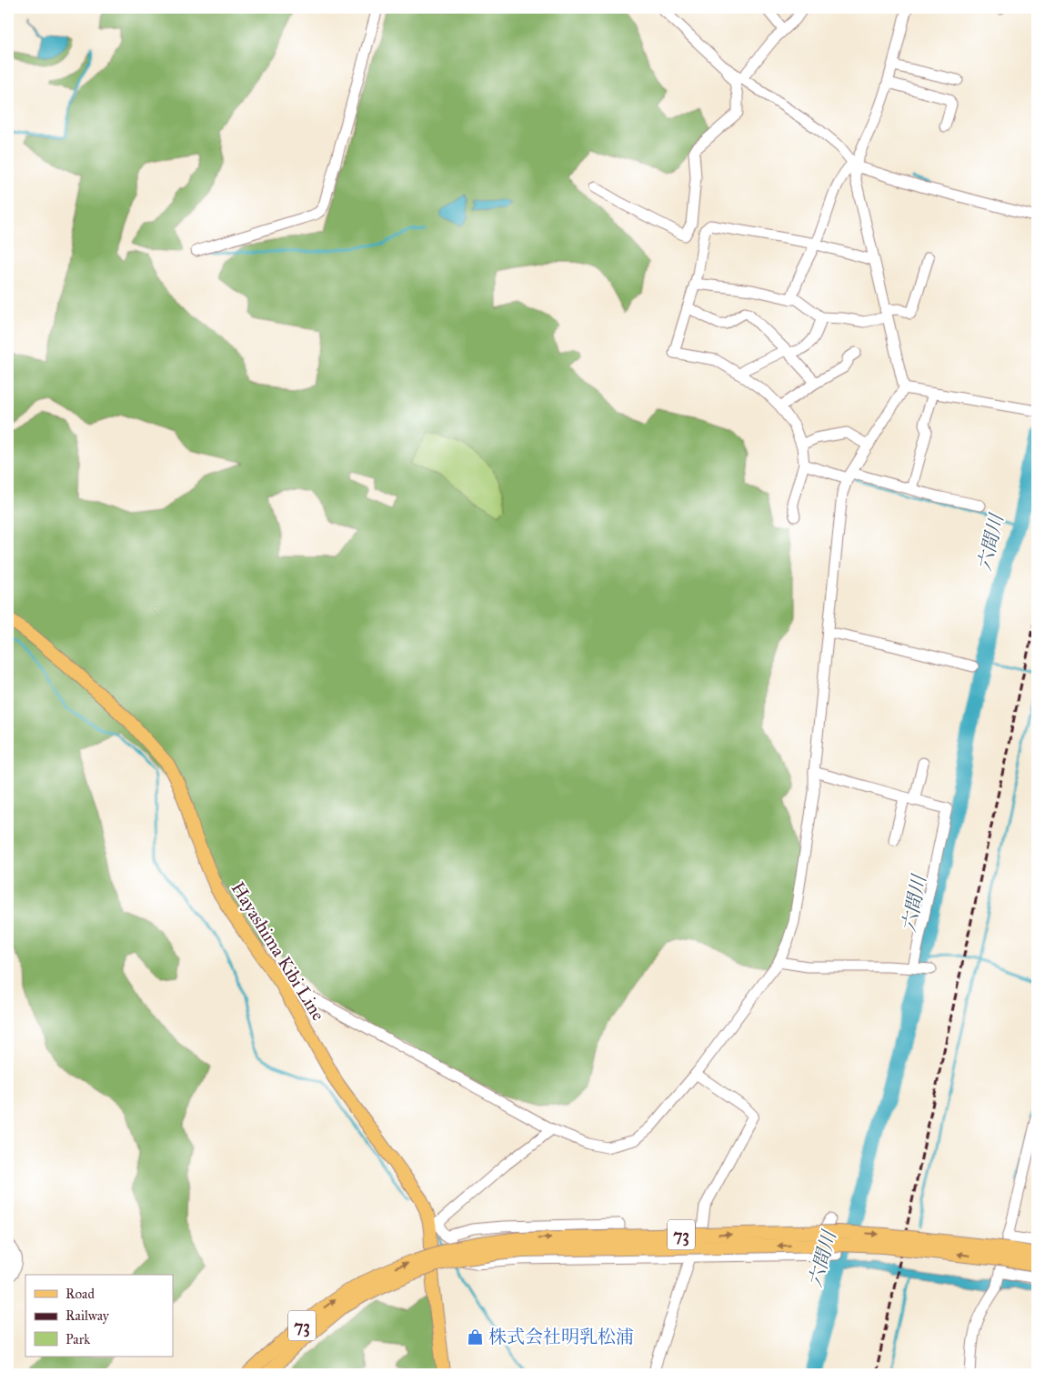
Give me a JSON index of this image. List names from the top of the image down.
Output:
{
  "streets": {
    "main road": ["Hayashima Kibi Line", "73"]
  },
  "water": ["六間川"],
  "places": {
    "shop": ["株式会社明乳松浦"]
  },
  "legend": ["Road", "Railway", "Park"]
}
